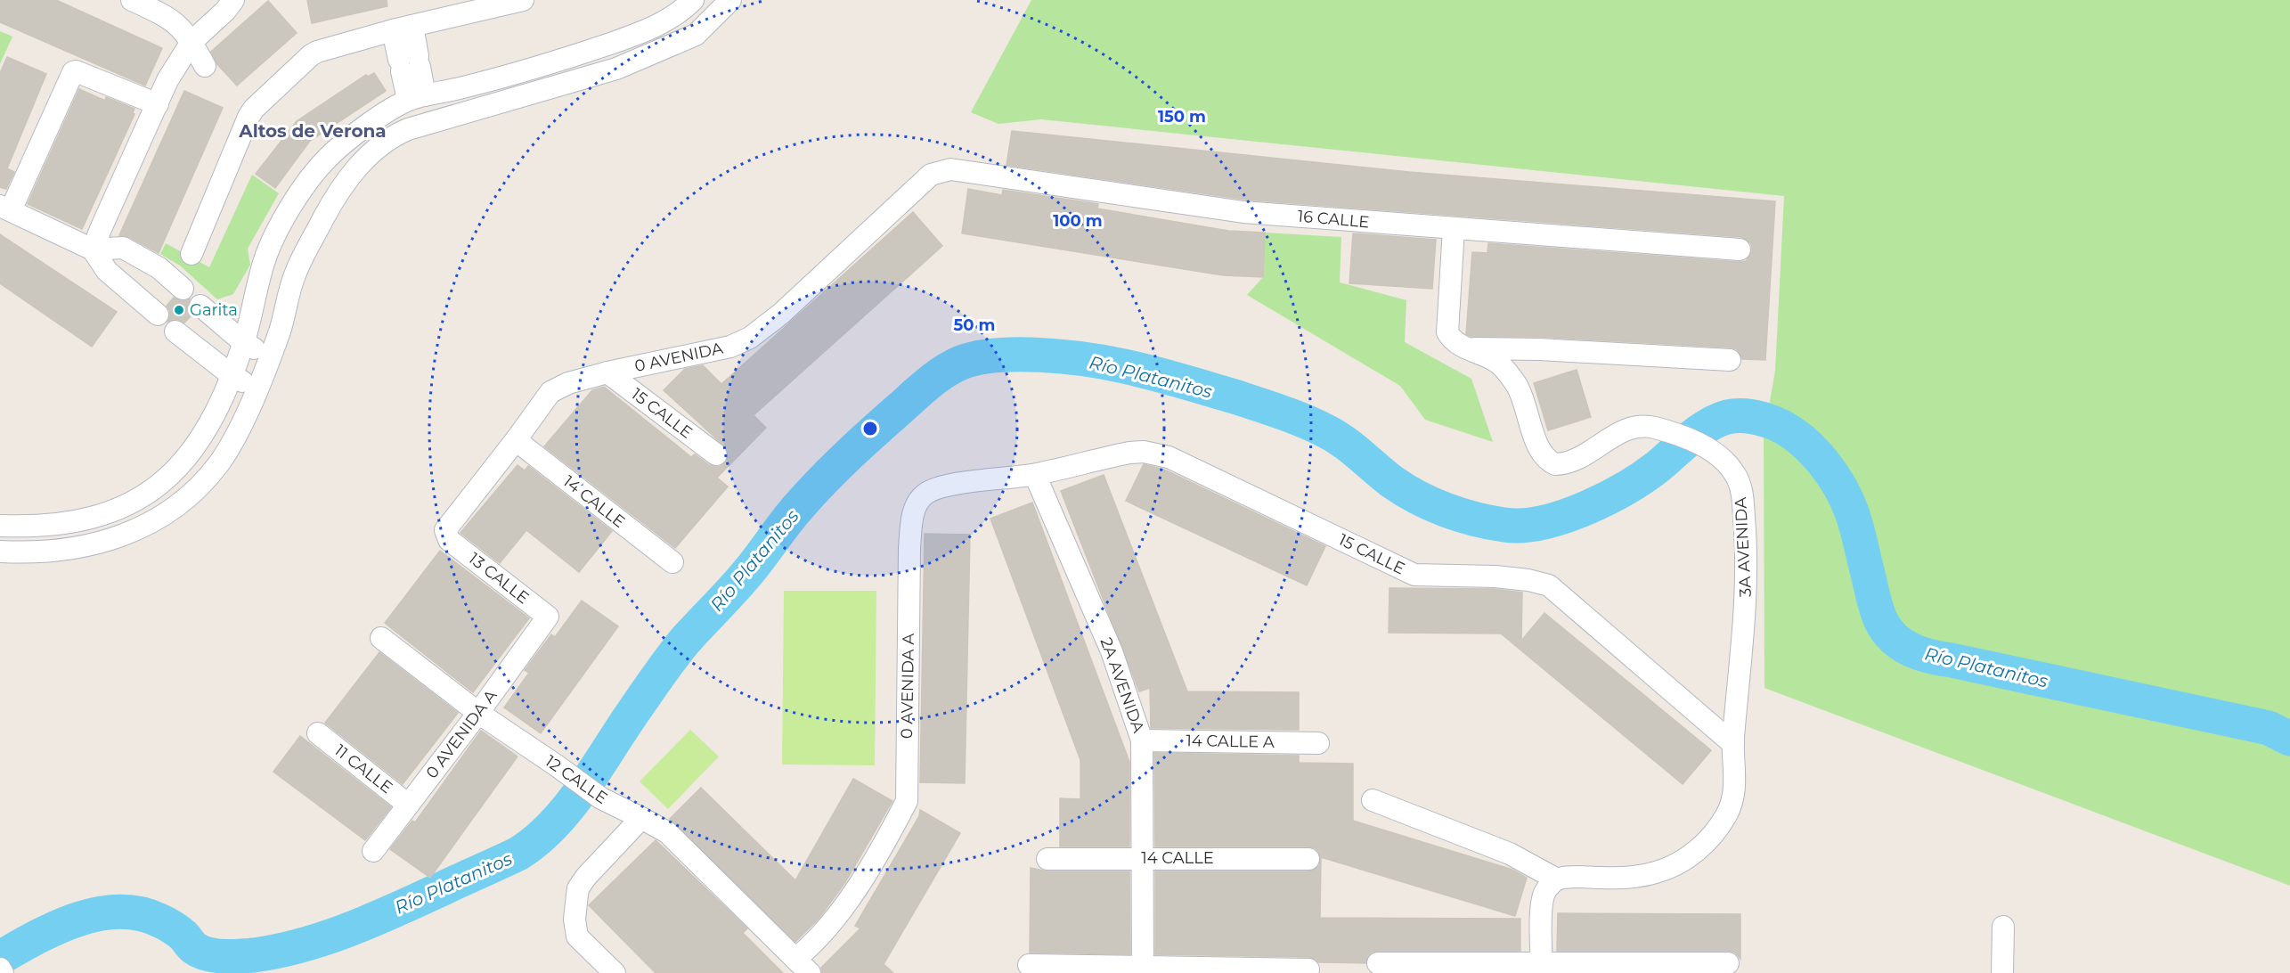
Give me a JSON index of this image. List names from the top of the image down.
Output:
{
  "streets": {
    "street": [
      "16 CALLE",
      "0 AVENIDA",
      "15 CALLE",
      "14 CALLE",
      "3A AVENIDA",
      "13 CALLE",
      "2A AVENIDA",
      "0 AVENIDA A",
      "14 CALLE A",
      "11 CALLE",
      "12 CALLE"
    ]
  },
  "crossings": [
    ["16 CALLE", "0 AVENIDA"],
    ["16 CALLE", "3A AVENIDA"],
    ["0 AVENIDA", "15 CALLE"],
    ["0 AVENIDA", "14 CALLE"],
    ["0 AVENIDA", "13 CALLE"],
    ["15 CALLE", "3A AVENIDA"],
    ["15 CALLE", "2A AVENIDA"],
    ["15 CALLE", "0 AVENIDA A"],
    ["14 CALLE", "2A AVENIDA"],
    ["13 CALLE", "0 AVENIDA A"],
    ["2A AVENIDA", "0 AVENIDA A"],
    ["2A AVENIDA", "14 CALLE A"],
    ["0 AVENIDA A", "11 CALLE"],
    ["0 AVENIDA A", "12 CALLE"]
  ],
  "districts": ["Altos de Verona"],
  "water": ["Río Platanitos"],
  "places": ["Garita"],
  "rings": ["150 m", "100 m", "50 m"]
}
